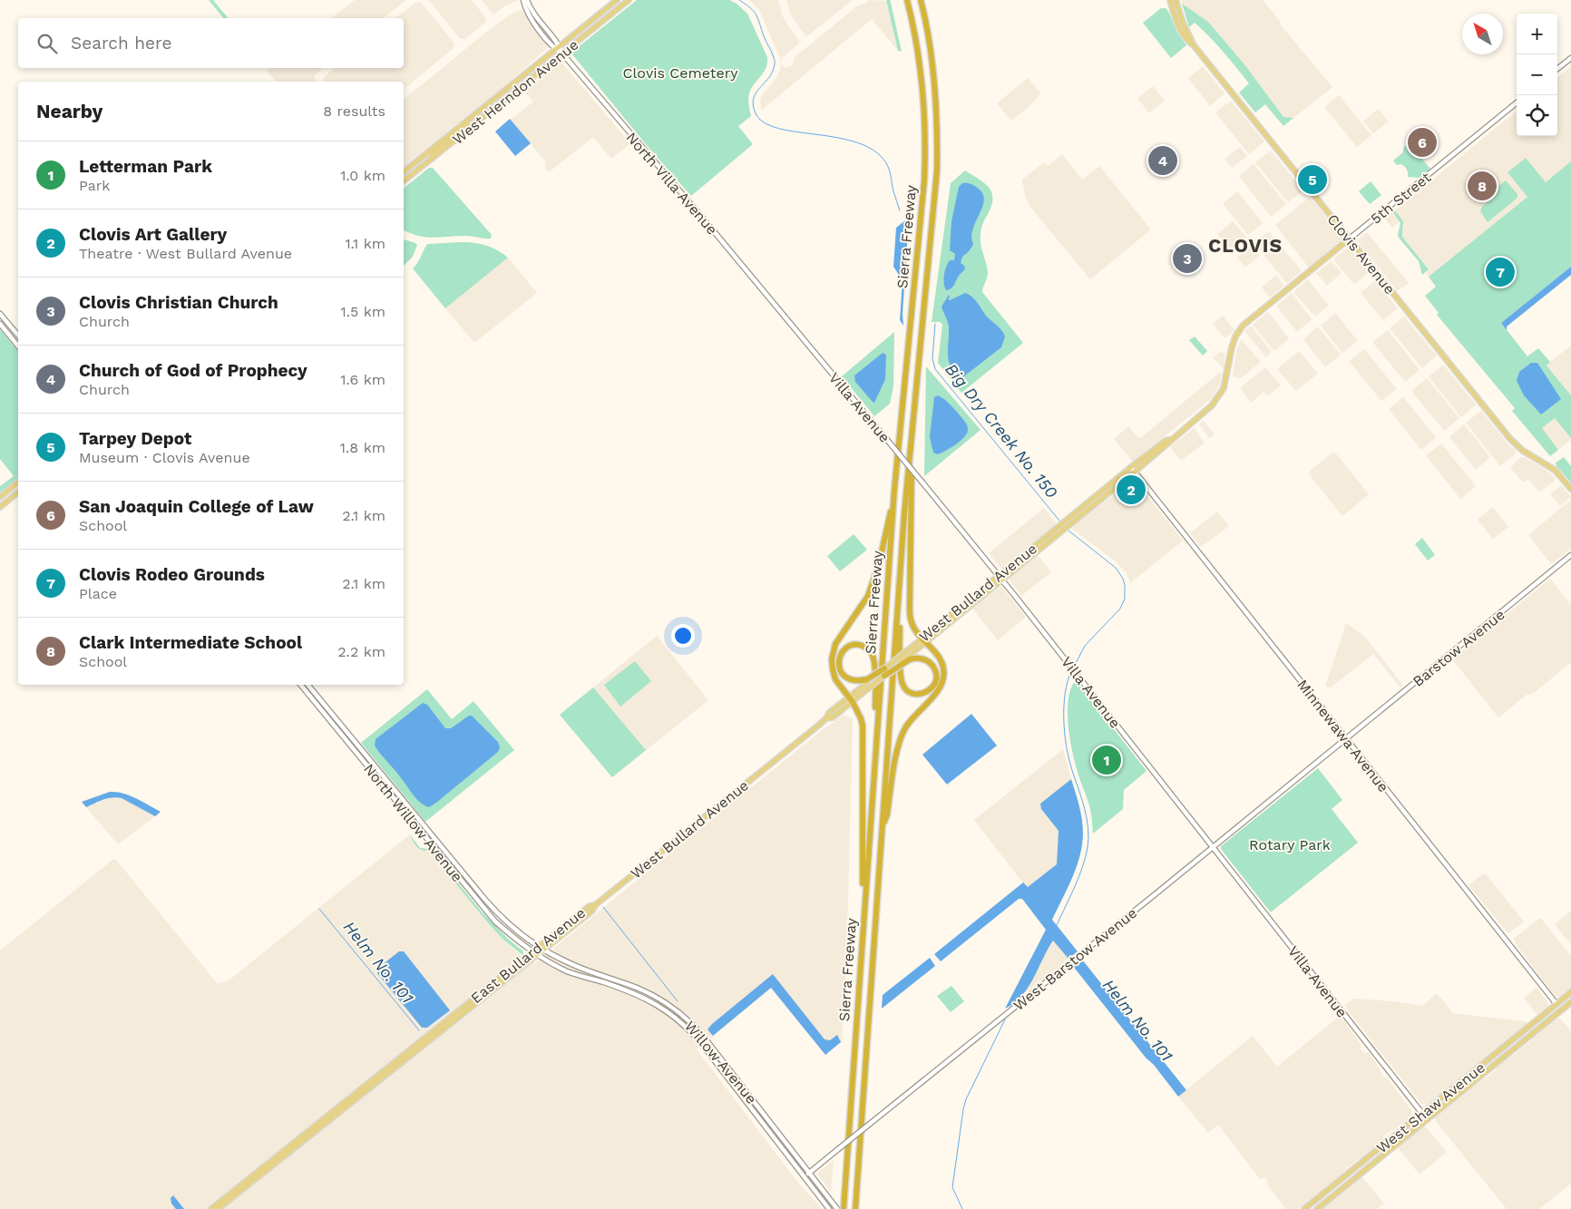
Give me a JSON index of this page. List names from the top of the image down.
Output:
{
  "streets": {
    "highway": ["Sierra Freeway"],
    "main road": [
      "West Herndon Avenue",
      "North Villa Avenue",
      "5th Street",
      "Clovis Avenue",
      "Villa Avenue",
      "West Bullard Avenue",
      "Barstow Avenue",
      "Minnewawa Avenue",
      "North Willow Avenue",
      "East Bullard Avenue",
      "West Barstow Avenue",
      "Willow Avenue",
      "West Shaw Avenue"
    ]
  },
  "crossings": [
    ["West Herndon Avenue", "North Villa Avenue"],
    ["North Villa Avenue", "Villa Avenue"],
    ["5th Street", "Clovis Avenue"],
    ["5th Street", "West Bullard Avenue"],
    ["5th Street", "Minnewawa Avenue"],
    ["Villa Avenue", "West Bullard Avenue"],
    ["Villa Avenue", "West Barstow Avenue"],
    ["Villa Avenue", "West Shaw Avenue"],
    ["West Bullard Avenue", "Minnewawa Avenue"],
    ["West Bullard Avenue", "East Bullard Avenue"],
    ["Barstow Avenue", "Minnewawa Avenue"],
    ["Barstow Avenue", "West Barstow Avenue"],
    ["Minnewawa Avenue", "West Barstow Avenue"],
    ["Minnewawa Avenue", "West Shaw Avenue"],
    ["North Willow Avenue", "East Bullard Avenue"],
    ["North Willow Avenue", "Willow Avenue"],
    ["East Bullard Avenue", "Willow Avenue"],
    ["West Barstow Avenue", "Willow Avenue"]
  ],
  "districts": ["CLOVIS"],
  "water": ["Big Dry Creek No. 150", "Helm No. 101"],
  "parks": ["Clovis Cemetery", "Rotary Park"],
  "north": "top left",
  "page": {
    "map_buttons": ["+", "−"],
    "search": "Search here",
    "heading": ["Nearby", "8 results"],
    "pins": [
      "6",
      "4",
      "5",
      "8",
      "3",
      "7",
      "2",
      "1"
    ],
    "list": [
      {
        "mark": "1",
        "name": "Letterman Park",
        "note": "Park",
        "value": "1.0 km"
      },
      {
        "mark": "2",
        "name": "Clovis Art Gallery",
        "note": "Theatre · West Bullard Avenue",
        "value": "1.1 km"
      },
      {
        "mark": "3",
        "name": "Clovis Christian Church",
        "note": "Church",
        "value": "1.5 km"
      },
      {
        "mark": "4",
        "name": "Church of God of Prophecy",
        "note": "Church",
        "value": "1.6 km"
      },
      {
        "mark": "5",
        "name": "Tarpey Depot",
        "note": "Museum · Clovis Avenue",
        "value": "1.8 km"
      },
      {
        "mark": "6",
        "name": "San Joaquin College of Law",
        "note": "School",
        "value": "2.1 km"
      },
      {
        "mark": "7",
        "name": "Clovis Rodeo Grounds",
        "note": "Place",
        "value": "2.1 km"
      },
      {
        "mark": "8",
        "name": "Clark Intermediate School",
        "note": "School",
        "value": "2.2 km"
      }
    ]
  }
}
